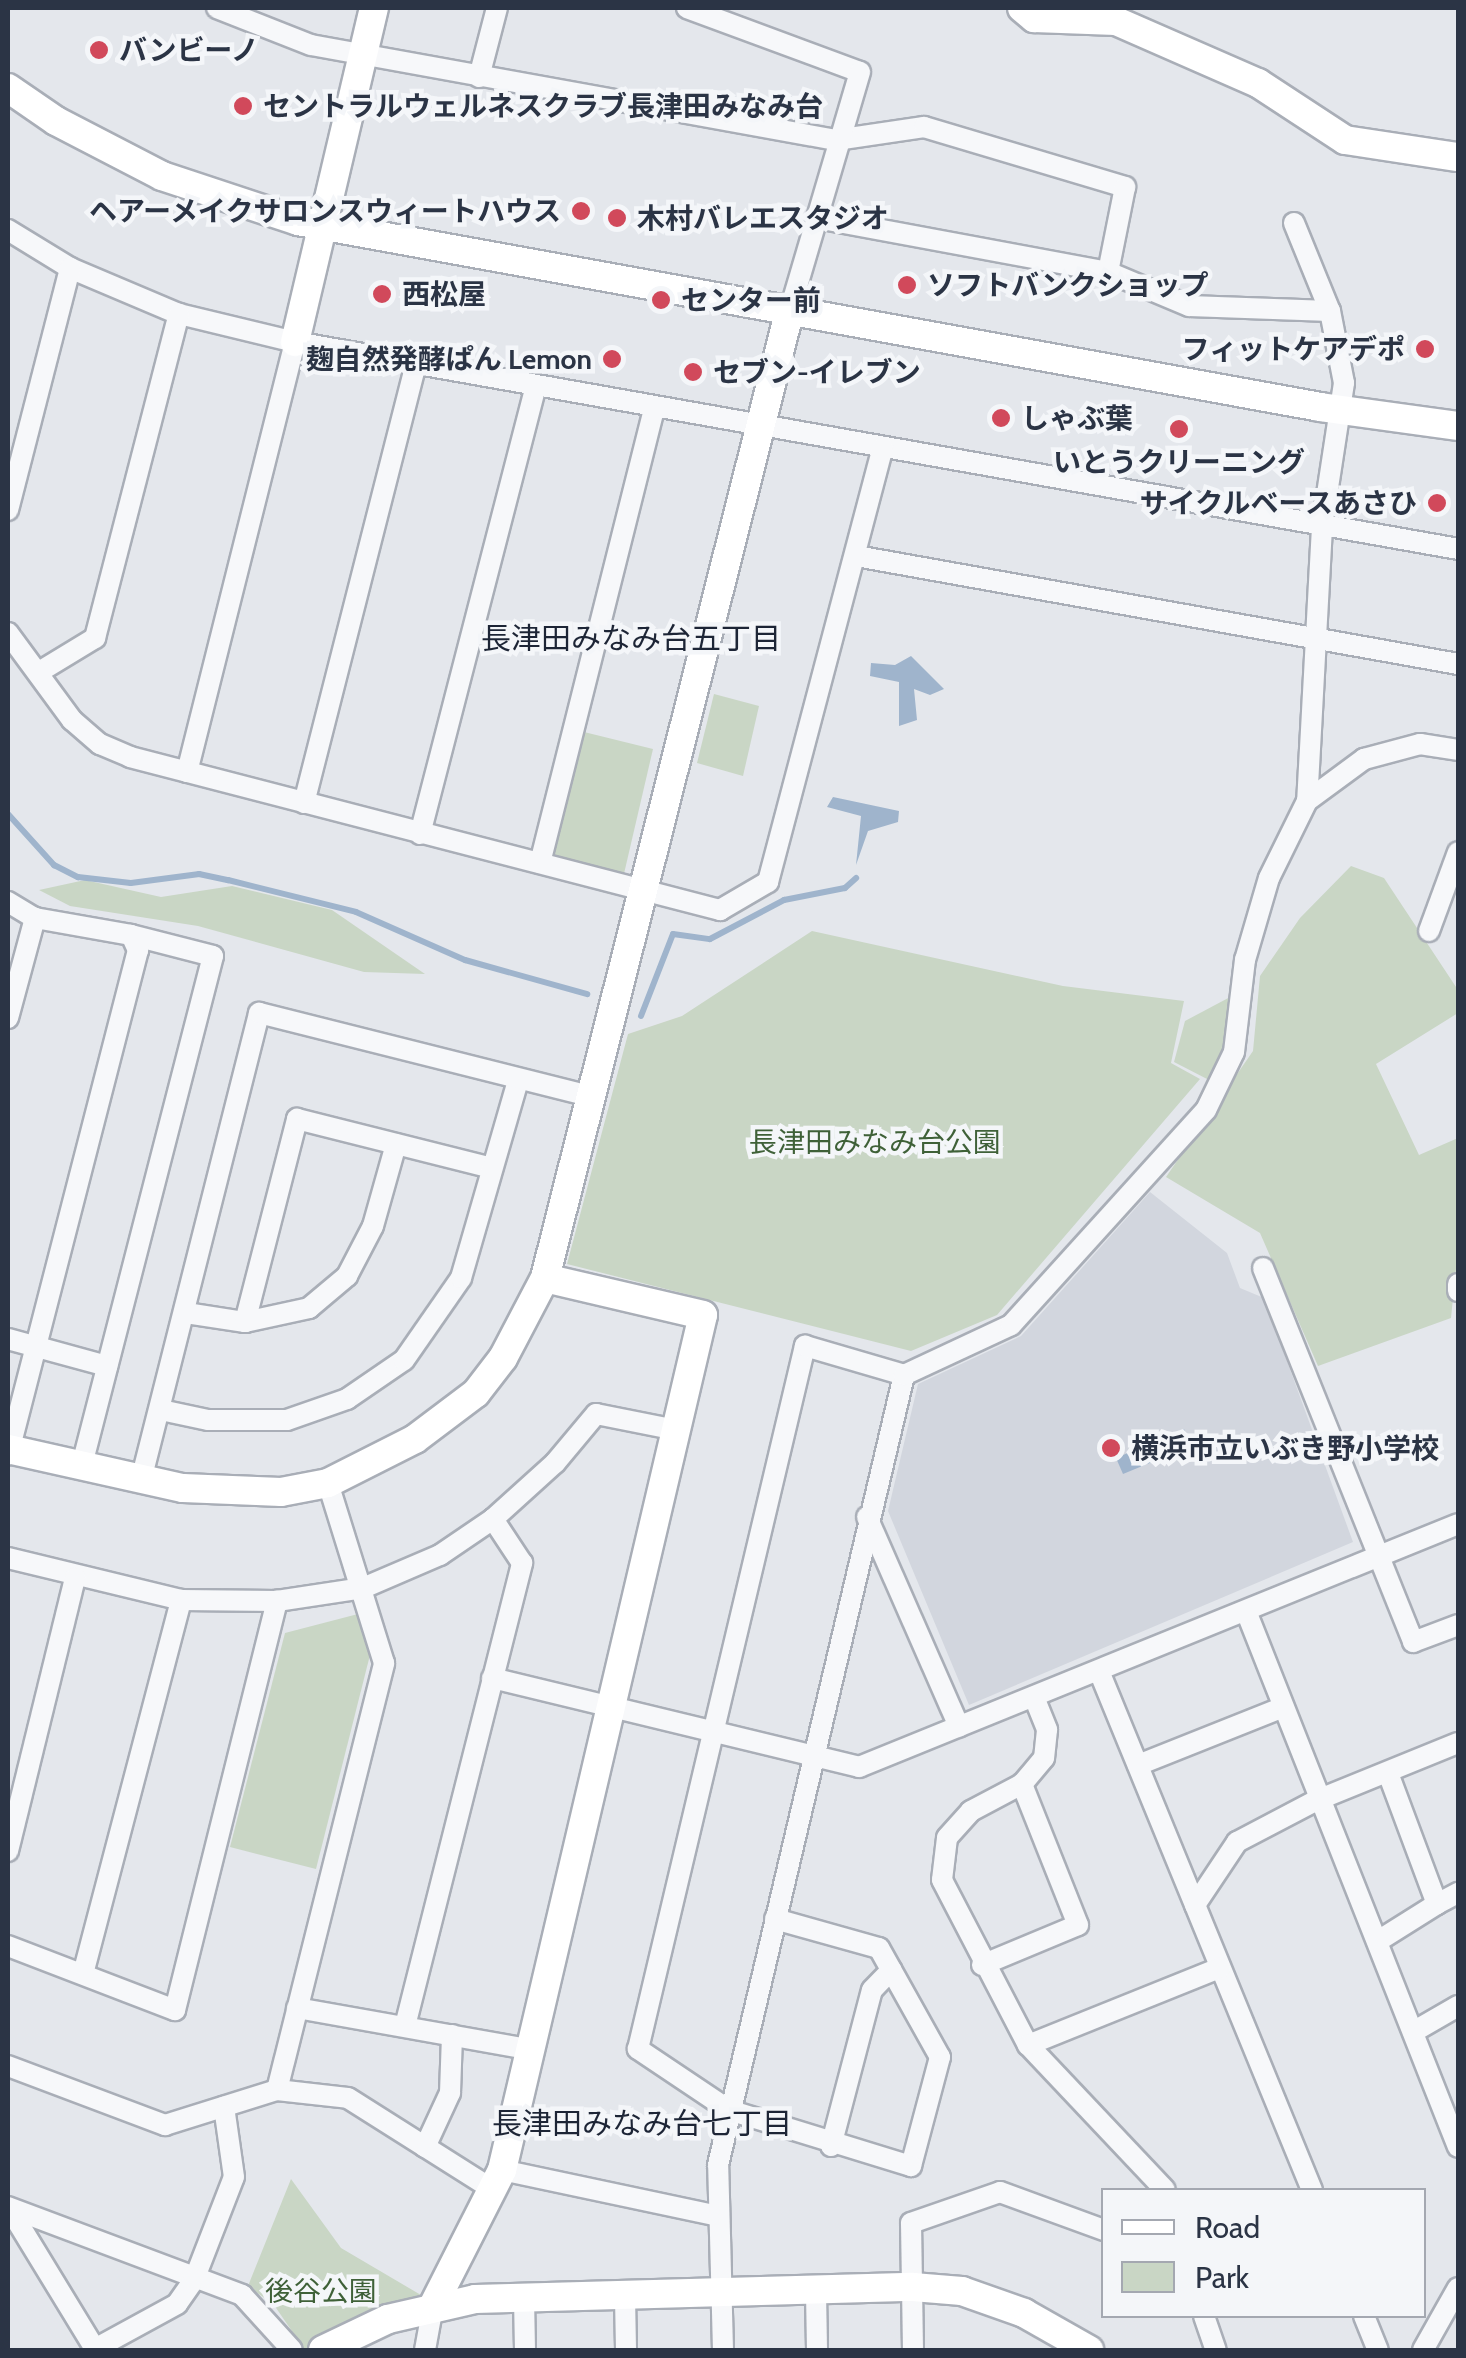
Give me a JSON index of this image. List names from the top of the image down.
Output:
{
  "districts": ["長津田みなみ台五丁目", "長津田みなみ台七丁目"],
  "parks": ["長津田みなみ台公園", "後谷公園"],
  "places": [
    "バンビーノ",
    "セントラルウェルネスクラブ長津田みなみ台",
    "ヘアーメイクサロンスウィートハウス",
    "木村バレエスタジオ",
    "ソフトバンクショップ",
    "西松屋",
    "センター前",
    "フィットケアデポ",
    "麹自然発酵ぱん Lemon",
    "セブン-イレブン",
    "しゃぶ葉",
    "いとうクリーニング",
    "サイクルベースあさひ",
    "横浜市立いぶき野小学校"
  ],
  "legend": ["Road", "Park"]
}
